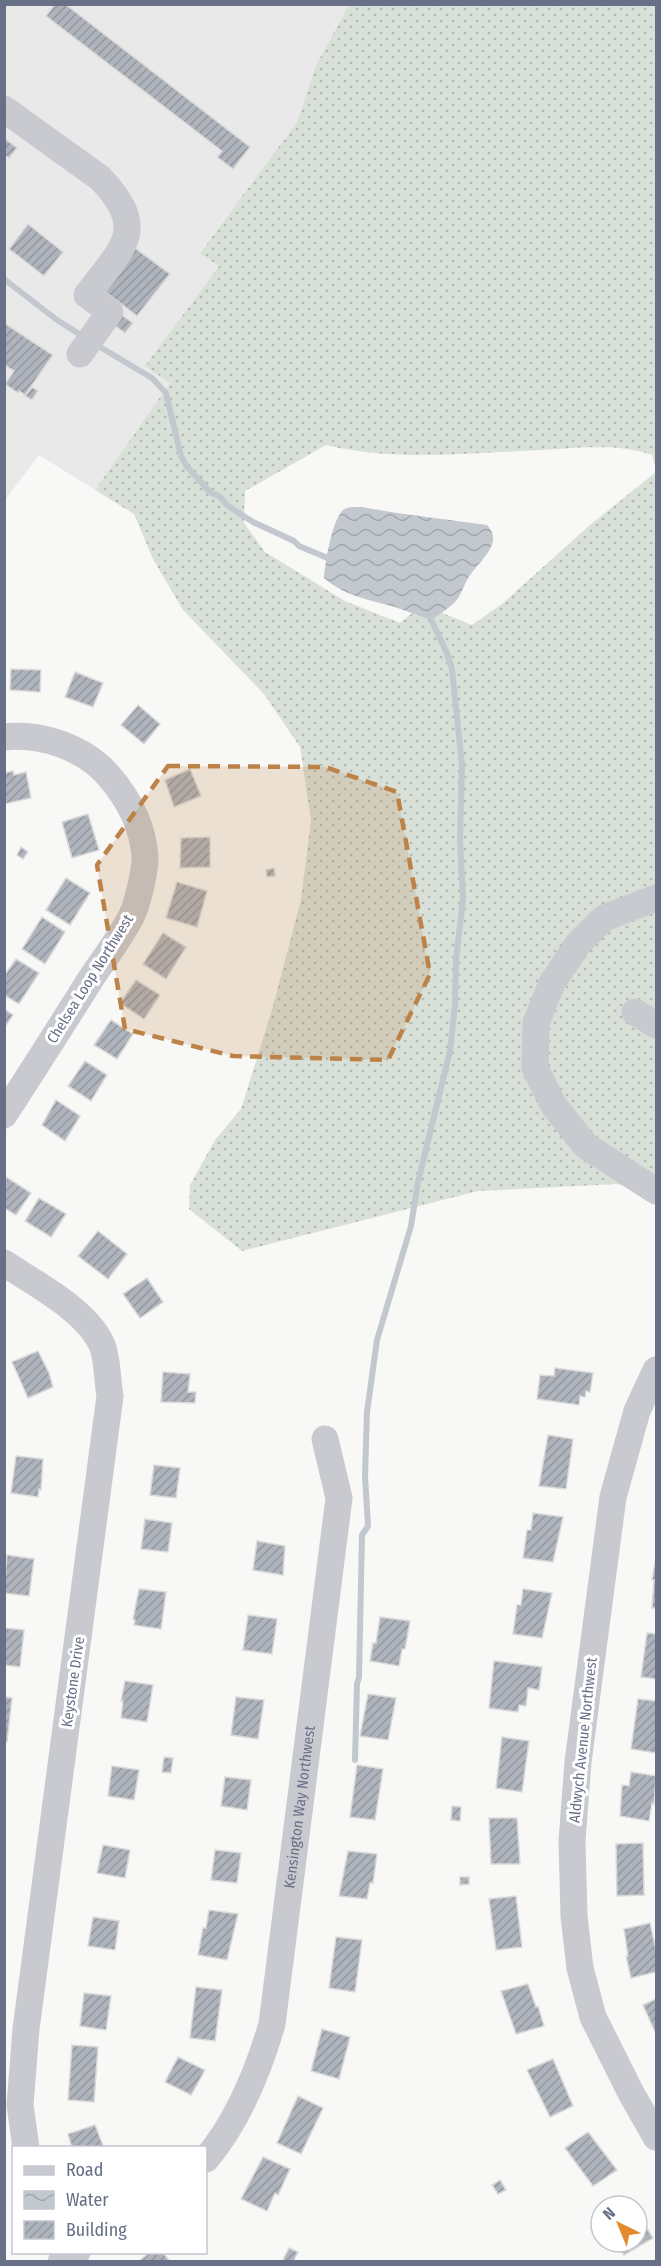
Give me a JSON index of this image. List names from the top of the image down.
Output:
{
  "streets": {
    "street": [
      "Chelsea Loop Northwest",
      "Keystone Drive",
      "Aldwych Avenue Northwest",
      "Kensington Way Northwest"
    ]
  },
  "legend": ["Road", "Water", "Building"],
  "north": "top left"
}
